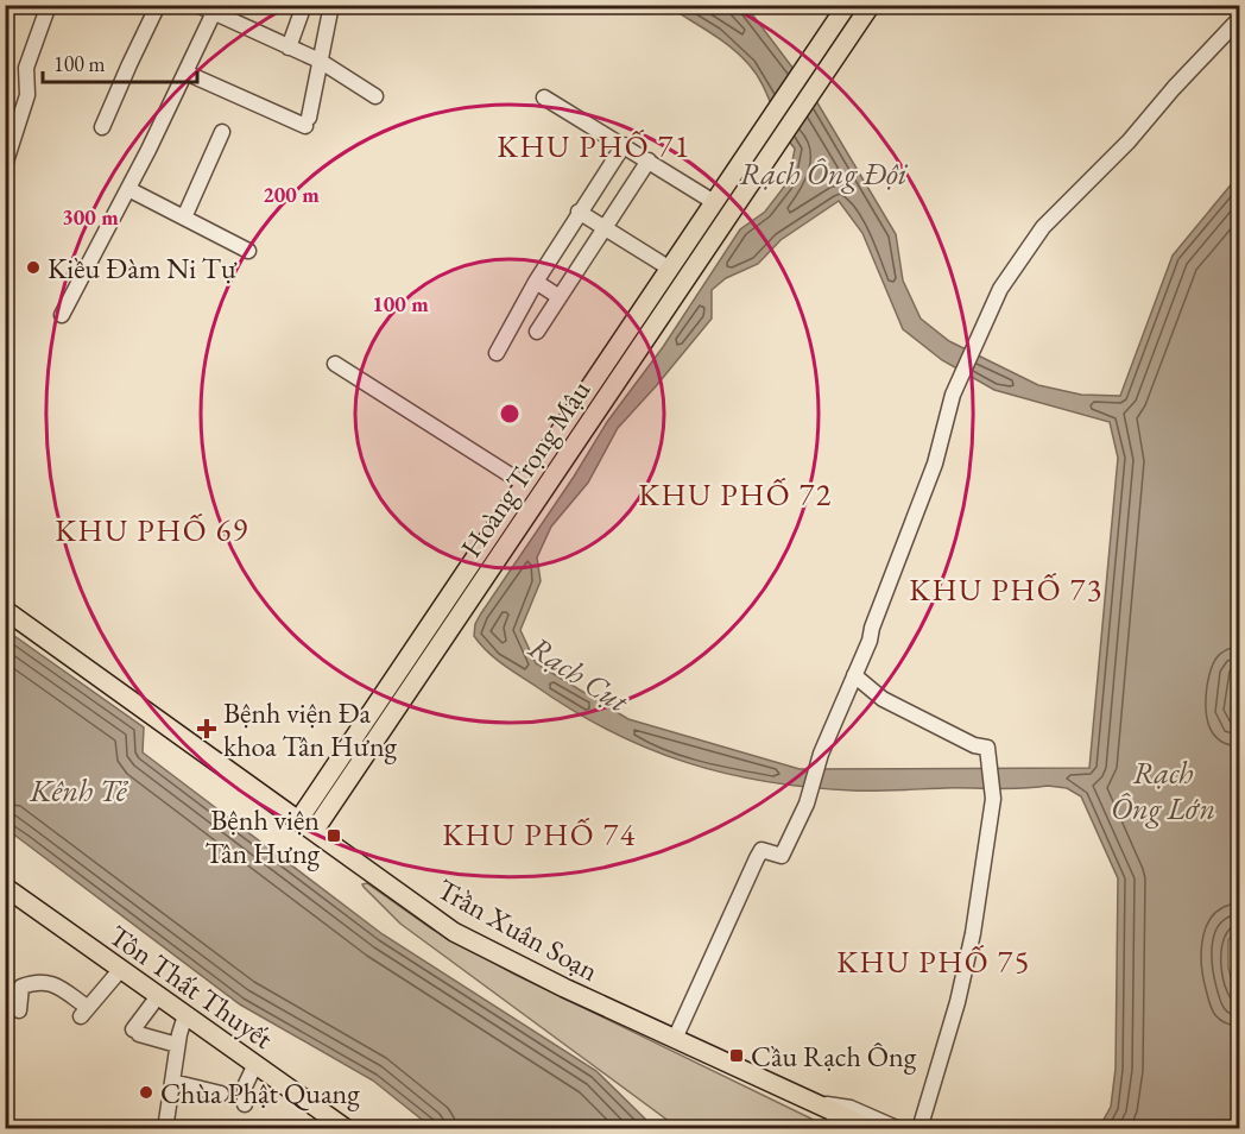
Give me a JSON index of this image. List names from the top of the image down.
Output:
{
  "streets": {
    "main road": ["Hoàng Trọng Mậu", "Trần Xuân Soạn", "Tôn Thất Thuyết"]
  },
  "crossings": [
    ["Hoàng Trọng Mậu", "Trần Xuân Soạn"]
  ],
  "districts": [
    "KHU PHỐ 71",
    "KHU PHỐ 72",
    "KHU PHỐ 69",
    "KHU PHỐ 73",
    "KHU PHỐ 74",
    "KHU PHỐ 75"
  ],
  "water": [
    "Rạch Ông Đội",
    "Rạch Cụt",
    "Rạch Ông Lớn",
    "Kênh Tẻ"
  ],
  "places": {
    "other": ["Kiều Đàm Ni Tự", "Chùa Phật Quang"],
    "health": ["Bệnh viện Đa khoa Tân Hưng"],
    "transit": ["Bệnh viện Tân Hưng", "Cầu Rạch Ông"]
  },
  "scale_bar": "100 m",
  "rings": ["200 m", "300 m", "100 m"]
}
